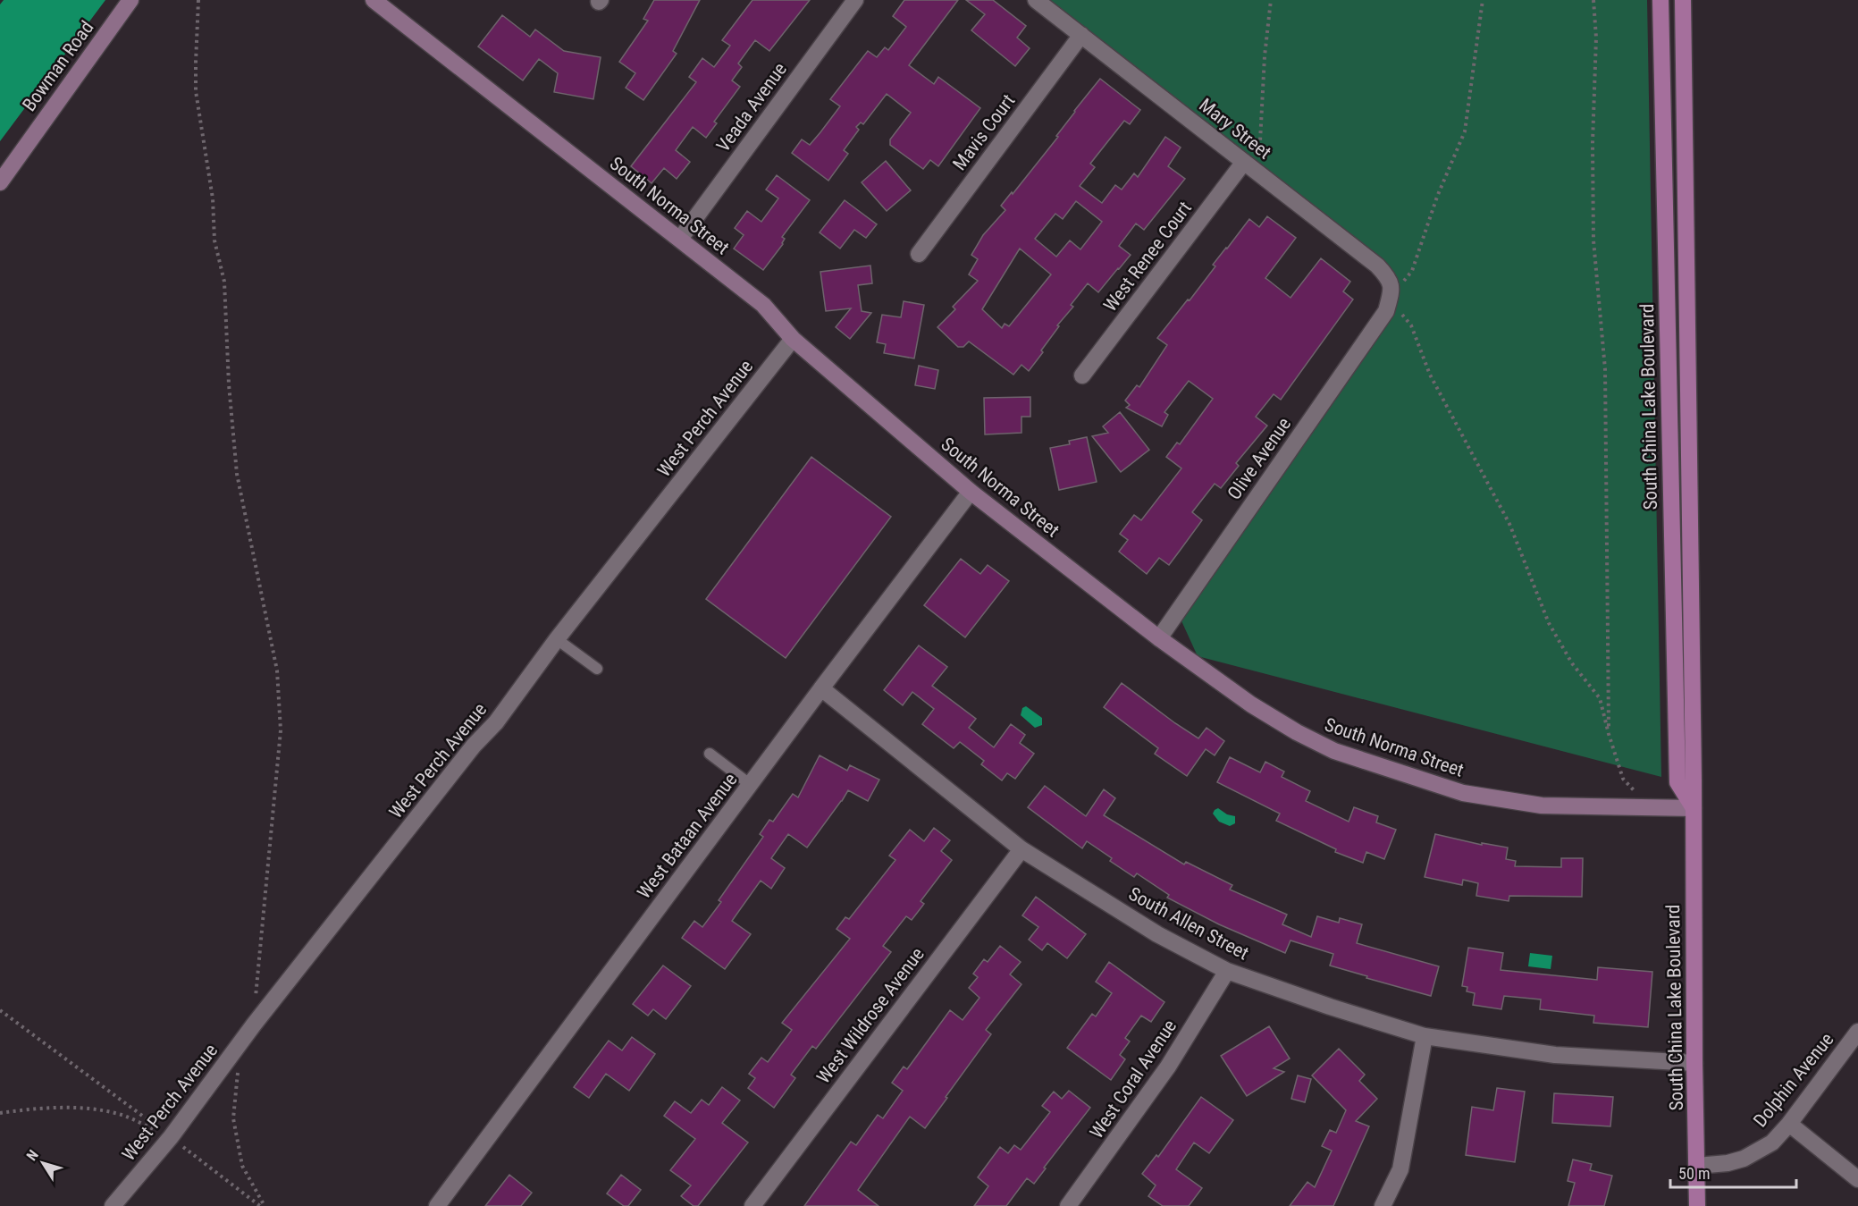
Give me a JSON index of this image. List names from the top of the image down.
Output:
{
  "streets": {
    "main road": ["South China Lake Boulevard"],
    "street": [
      "Bowman Road",
      "Veada Avenue",
      "Mary Street",
      "Mavis Court",
      "South Norma Street",
      "West Renee Court",
      "West Perch Avenue",
      "Olive Avenue",
      "West Bataan Avenue",
      "South Allen Street",
      "West Wildrose Avenue",
      "West Coral Avenue",
      "Dolphin Avenue"
    ]
  },
  "crossings": [
    ["Veada Avenue", "South Norma Street"],
    ["Mary Street", "Mavis Court"],
    ["Mary Street", "West Renee Court"],
    ["Mary Street", "Olive Avenue"],
    ["South Norma Street", "South China Lake Boulevard"],
    ["South Norma Street", "West Perch Avenue"],
    ["South Norma Street", "Olive Avenue"],
    ["South Norma Street", "West Bataan Avenue"],
    ["South China Lake Boulevard", "South Allen Street"],
    ["South China Lake Boulevard", "Dolphin Avenue"],
    ["West Bataan Avenue", "South Allen Street"],
    ["South Allen Street", "West Wildrose Avenue"],
    ["South Allen Street", "West Coral Avenue"]
  ],
  "scale_bar": "50 m",
  "north": "top left"
}
